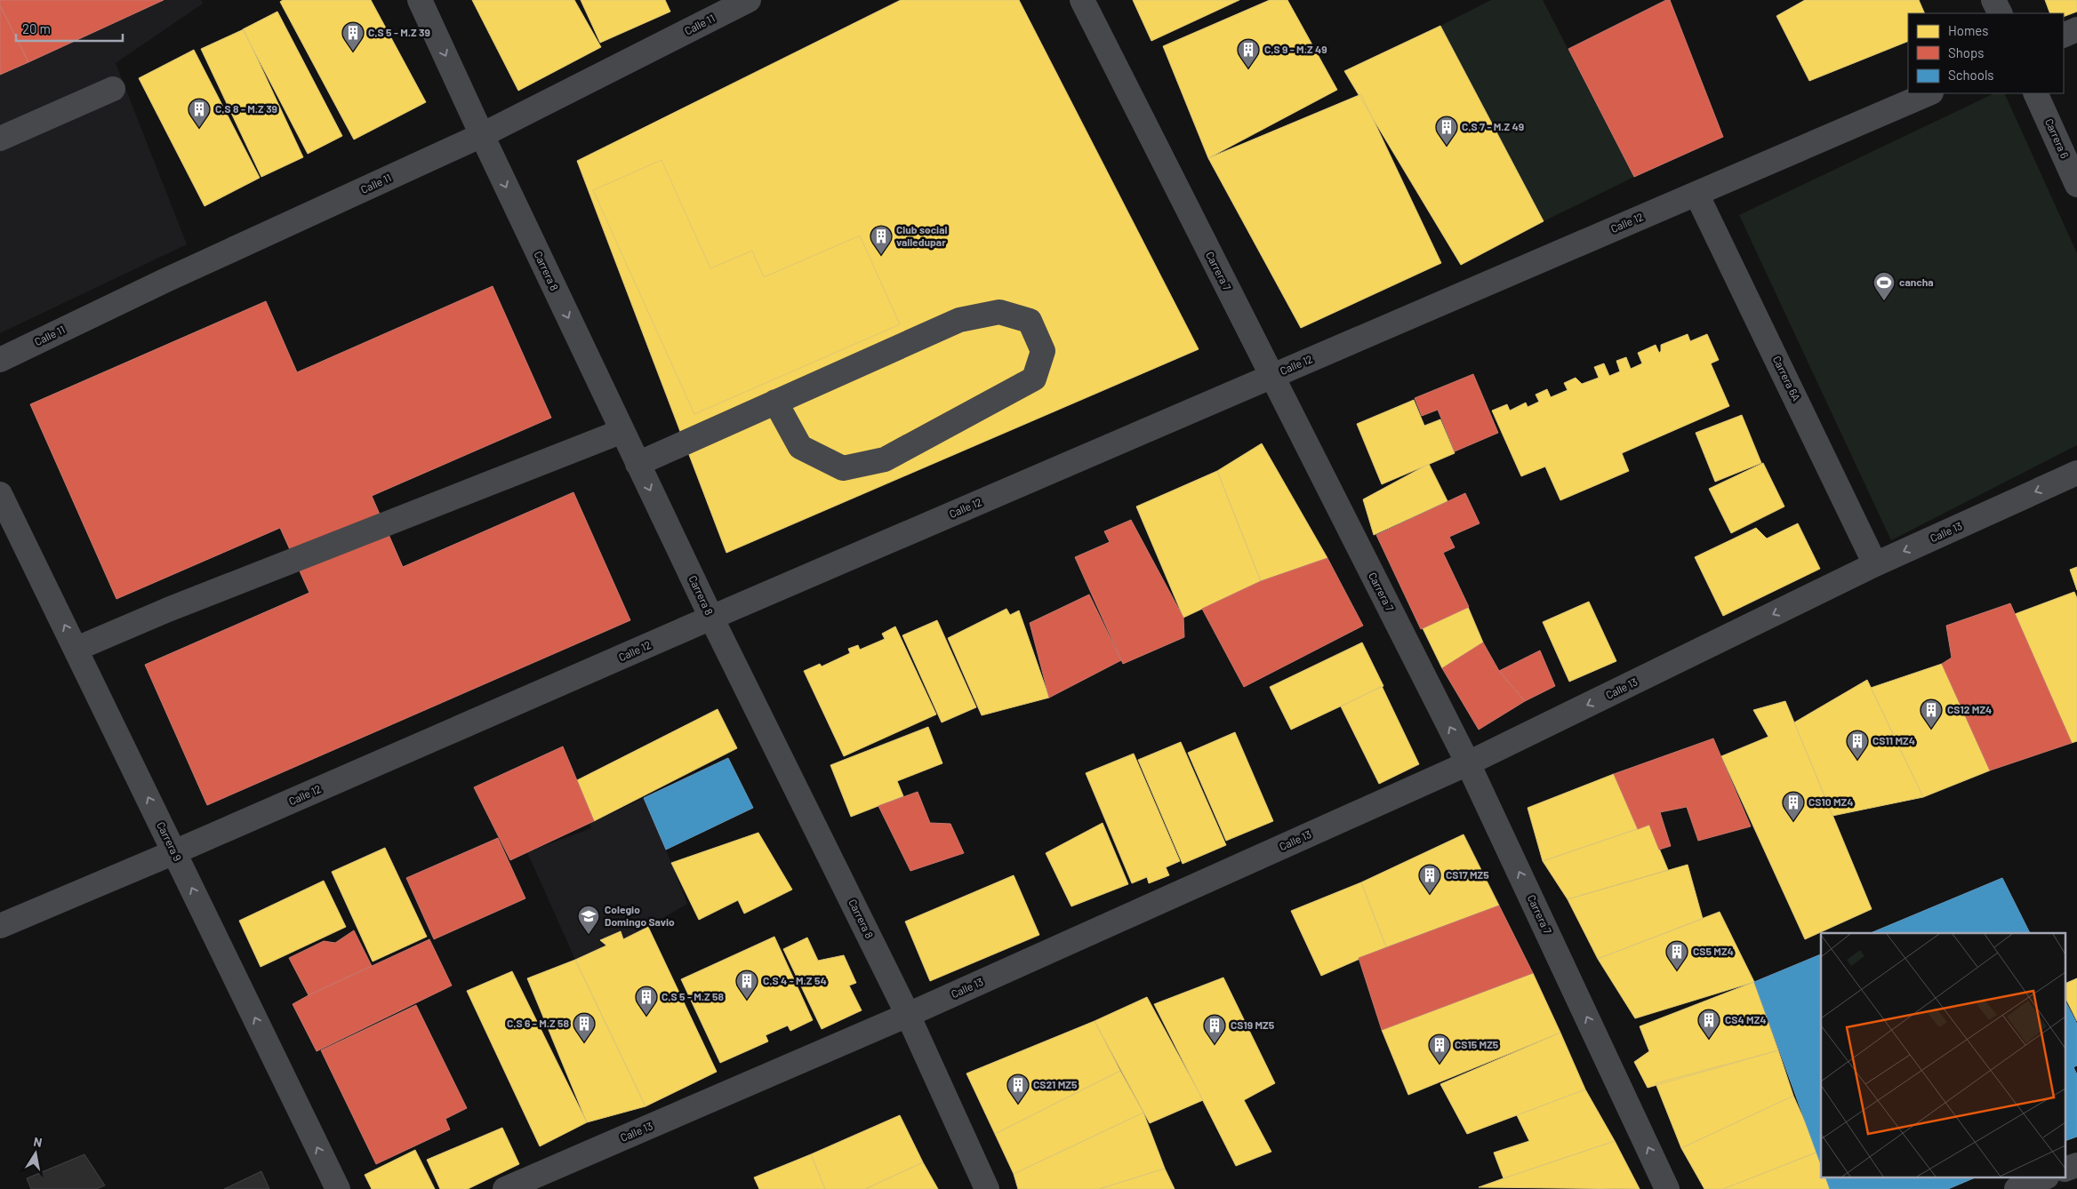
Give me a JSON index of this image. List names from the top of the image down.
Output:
{
  "streets": {
    "street": [
      "Calle 11",
      "Carrera 6",
      "Calle 12",
      "Carrera 8",
      "Carrera 7",
      "Carrera 6A",
      "Calle 13",
      "Carrera 9"
    ]
  },
  "crossings": [
    ["Calle 11", "Carrera 8"],
    ["Calle 12", "Carrera 8"],
    ["Calle 12", "Carrera 7"],
    ["Calle 12", "Carrera 6A"],
    ["Calle 12", "Carrera 9"],
    ["Carrera 8", "Calle 13"],
    ["Carrera 7", "Calle 13"],
    ["Carrera 6A", "Calle 13"]
  ],
  "one_way": [
    "Carrera 8",
    "Carrera 7",
    "Calle 13",
    "Carrera 9"
  ],
  "places": {
    "building": [
      "C.S 5 - M.Z 39",
      "C.S 9 - M.Z 49",
      "C.S 8 - M.Z 39",
      "C.S 7 - M.Z 49",
      "Club social valledupar",
      "CS12 MZ4",
      "CS11 MZ4",
      "CS10 MZ4",
      "CS17 MZ5",
      "CS5 MZ4",
      "C.S 4 - M.Z 54",
      "C.S 5 - M.Z 58",
      "CS4 MZ4",
      "C.S 6 - M.Z 58",
      "CS19 MZ5",
      "CS15 MZ5",
      "CS21 MZ5"
    ],
    "sports": ["cancha"],
    "school or university": ["Colegio Domingo Savio"]
  },
  "legend": ["Homes", "Shops", "Schools"],
  "scale_bar": "20 m",
  "north": "top"
}
